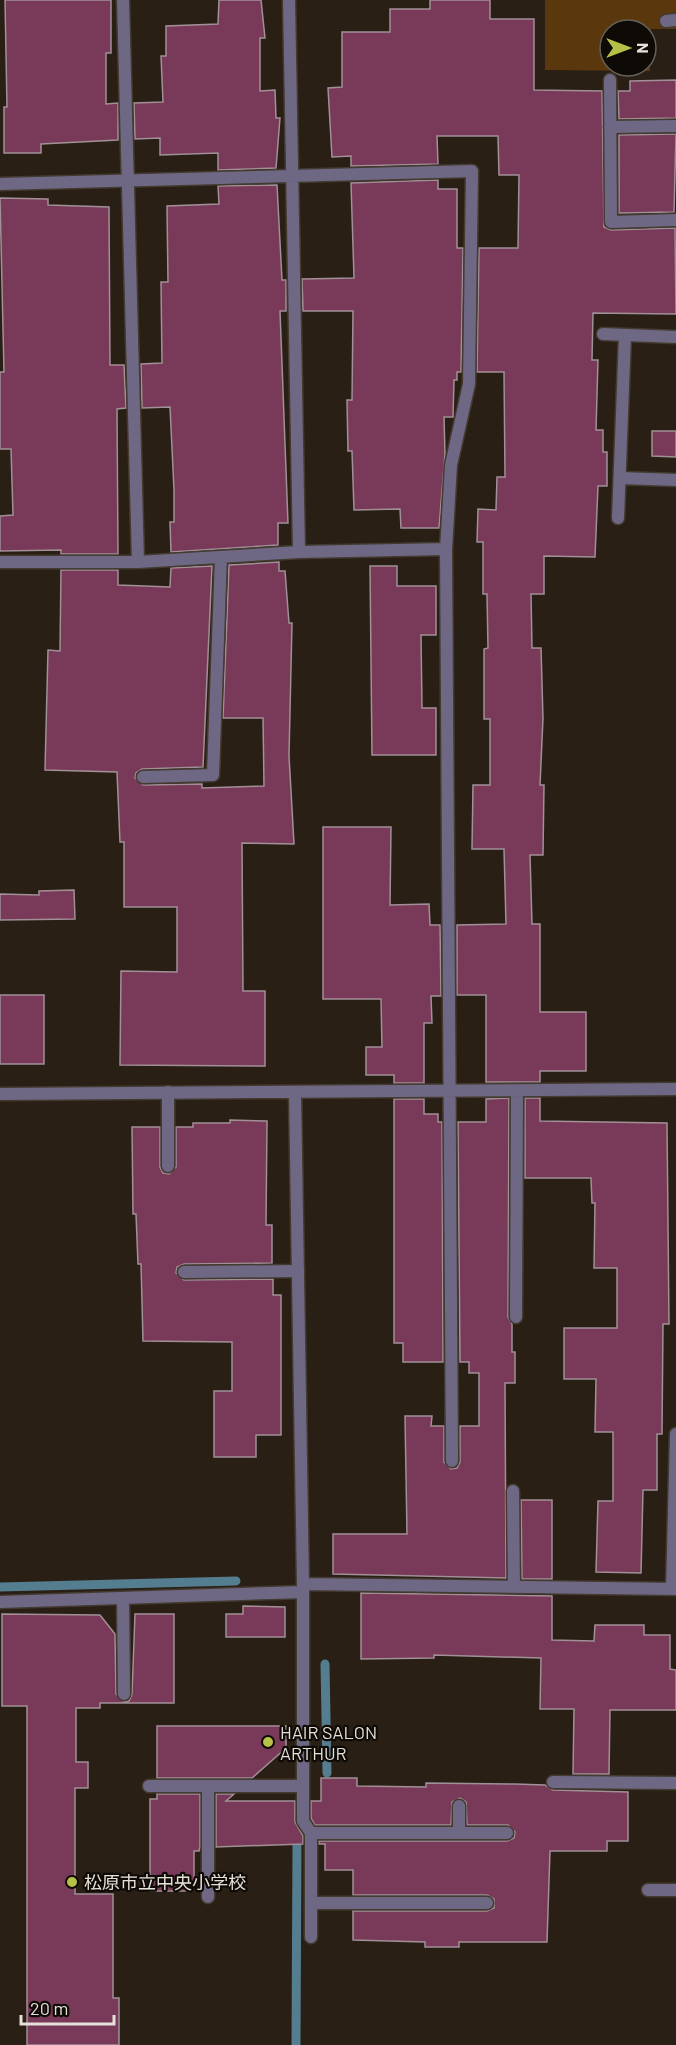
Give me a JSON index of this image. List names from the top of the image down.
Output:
{
  "places": ["HAIR SALON ARTHUR", "松原市立中央小学校"],
  "scale_bar": "20 m",
  "north": "right"
}
